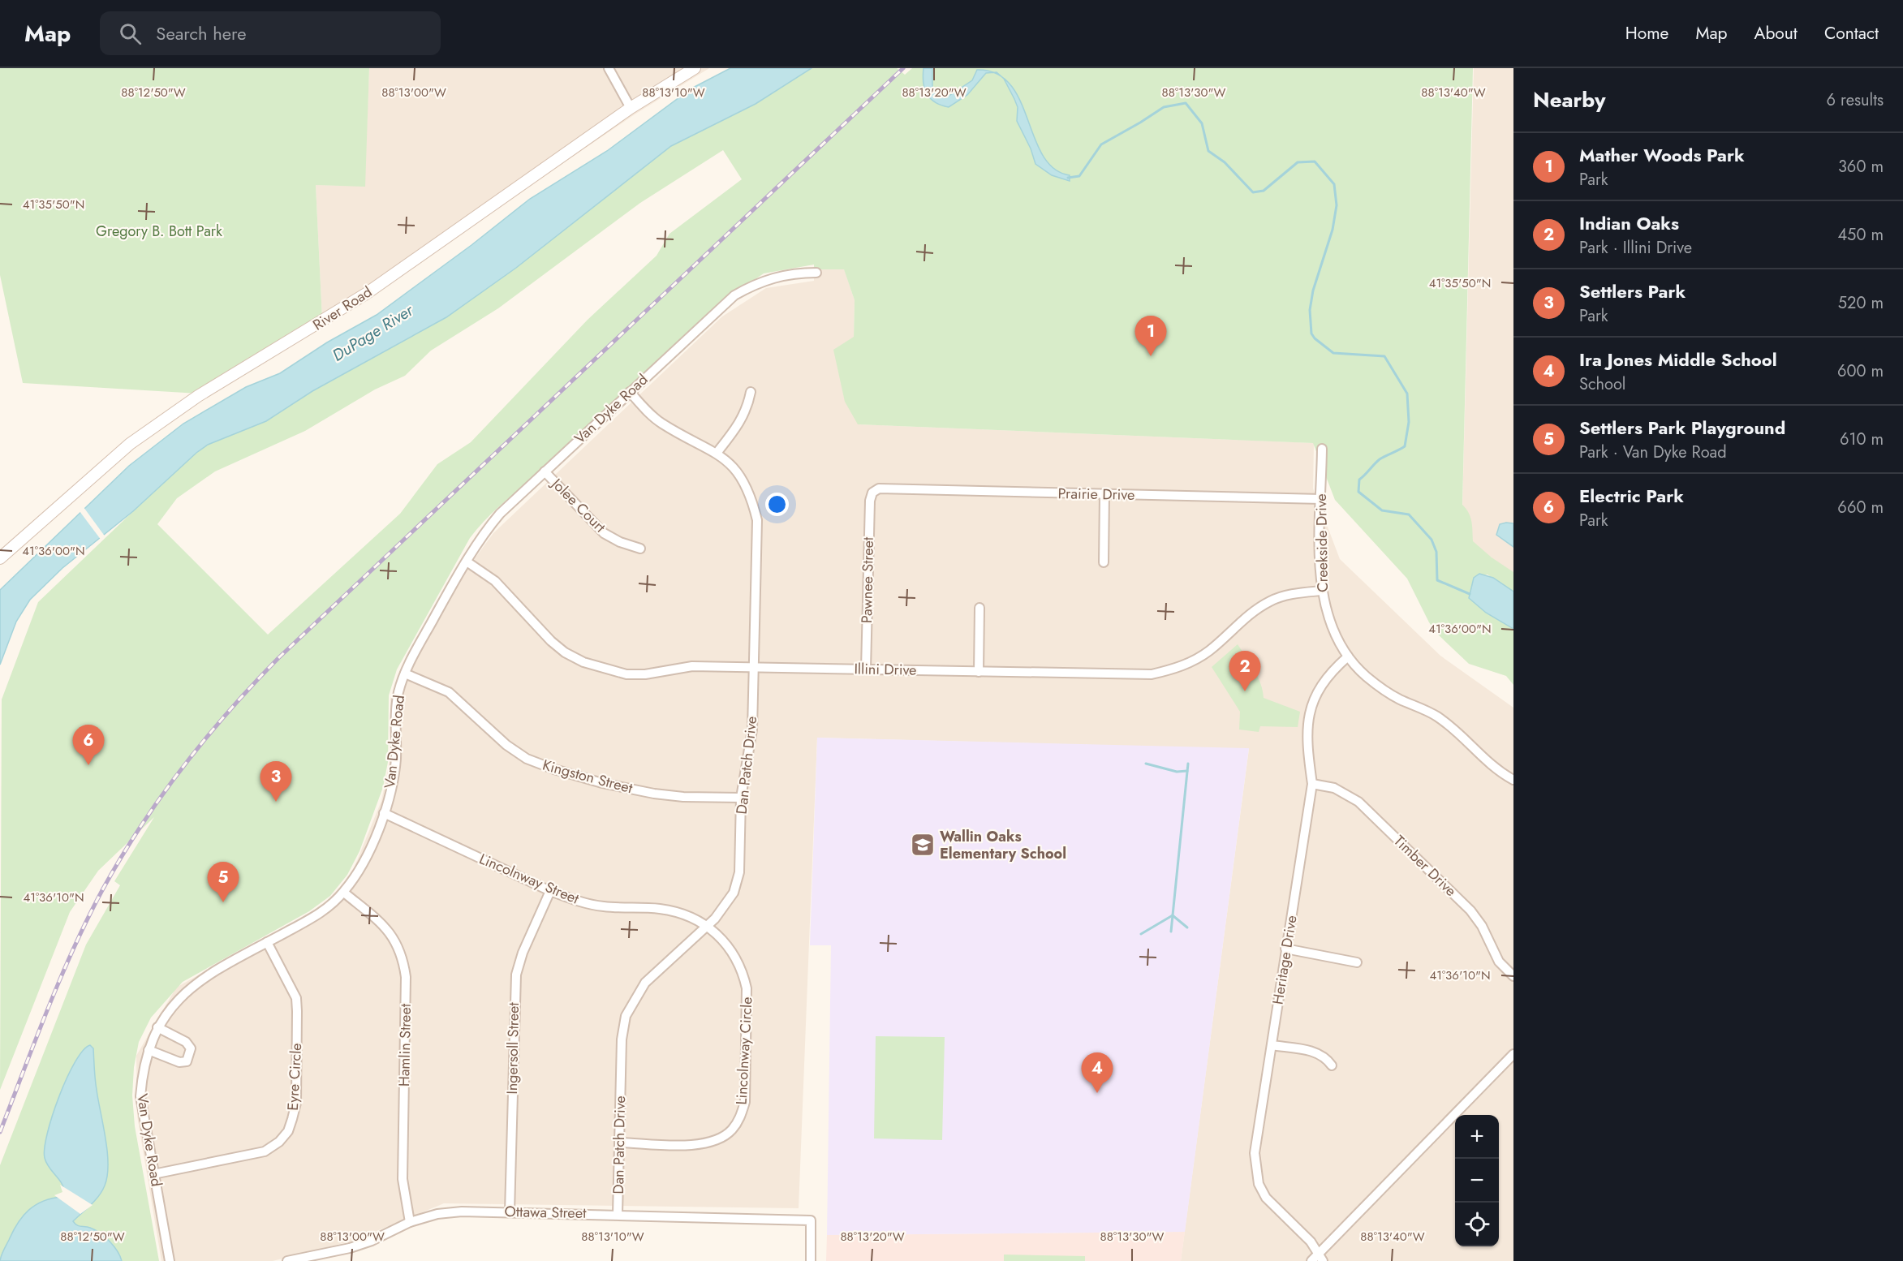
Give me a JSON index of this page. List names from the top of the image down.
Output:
{
  "streets": {
    "street": [
      "River Road",
      "Van Dyke Road",
      "Prairie Drive",
      "Jolee Court",
      "Creekside Drive",
      "Pawnee Street",
      "Illini Drive",
      "Dan Patch Drive",
      "Kingston Street",
      "Timber Drive",
      "Lincolnway Street",
      "Heritage Drive",
      "Hamlin Street",
      "Ingersoll Street",
      "Lincolnway Circle",
      "Eyre Circle",
      "Ottawa Street"
    ]
  },
  "crossings": [
    ["Van Dyke Road", "Jolee Court"],
    ["Van Dyke Road", "Illini Drive"],
    ["Van Dyke Road", "Dan Patch Drive"],
    ["Van Dyke Road", "Kingston Street"],
    ["Van Dyke Road", "Lincolnway Street"],
    ["Van Dyke Road", "Hamlin Street"],
    ["Van Dyke Road", "Eyre Circle"],
    ["Prairie Drive", "Creekside Drive"],
    ["Prairie Drive", "Pawnee Street"],
    ["Creekside Drive", "Illini Drive"],
    ["Creekside Drive", "Heritage Drive"],
    ["Pawnee Street", "Illini Drive"],
    ["Illini Drive", "Dan Patch Drive"],
    ["Dan Patch Drive", "Kingston Street"],
    ["Dan Patch Drive", "Lincolnway Street"],
    ["Dan Patch Drive", "Lincolnway Circle"],
    ["Dan Patch Drive", "Ottawa Street"],
    ["Timber Drive", "Heritage Drive"],
    ["Lincolnway Street", "Ingersoll Street"],
    ["Lincolnway Street", "Lincolnway Circle"],
    ["Hamlin Street", "Ottawa Street"],
    ["Ingersoll Street", "Ottawa Street"]
  ],
  "water": ["DuPage River"],
  "parks": ["Gregory B. Bott Park"],
  "places": {
    "school or university": ["Wallin Oaks Elementary School"]
  },
  "page": {
    "header": "Map",
    "search": "Search here",
    "nav": [
      "Home",
      "Map",
      "About",
      "Contact"
    ],
    "heading": ["Nearby", "6 results"],
    "list": [
      {
        "mark": "1",
        "name": "Mather Woods Park",
        "note": "Park",
        "value": "360 m"
      },
      {
        "mark": "2",
        "name": "Indian Oaks",
        "note": "Park · Illini Drive",
        "value": "450 m"
      },
      {
        "mark": "3",
        "name": "Settlers Park",
        "note": "Park",
        "value": "520 m"
      },
      {
        "mark": "4",
        "name": "Ira Jones Middle School",
        "note": "School",
        "value": "600 m"
      },
      {
        "mark": "5",
        "name": "Settlers Park Playground",
        "note": "Park · Van Dyke Road",
        "value": "610 m"
      },
      {
        "mark": "6",
        "name": "Electric Park",
        "note": "Park",
        "value": "660 m"
      }
    ],
    "pins": [
      "1",
      "2",
      "6",
      "3",
      "5",
      "4"
    ],
    "map_buttons": ["+", "−"]
  },
  "coordinates": [
    "88°12'50\"W",
    "88°13'00\"W",
    "88°13'10\"W",
    "88°13'20\"W",
    "88°13'30\"W",
    "88°13'40\"W",
    "41°35'50\"N",
    "41°36'00\"N",
    "41°36'10\"N"
  ]
}
